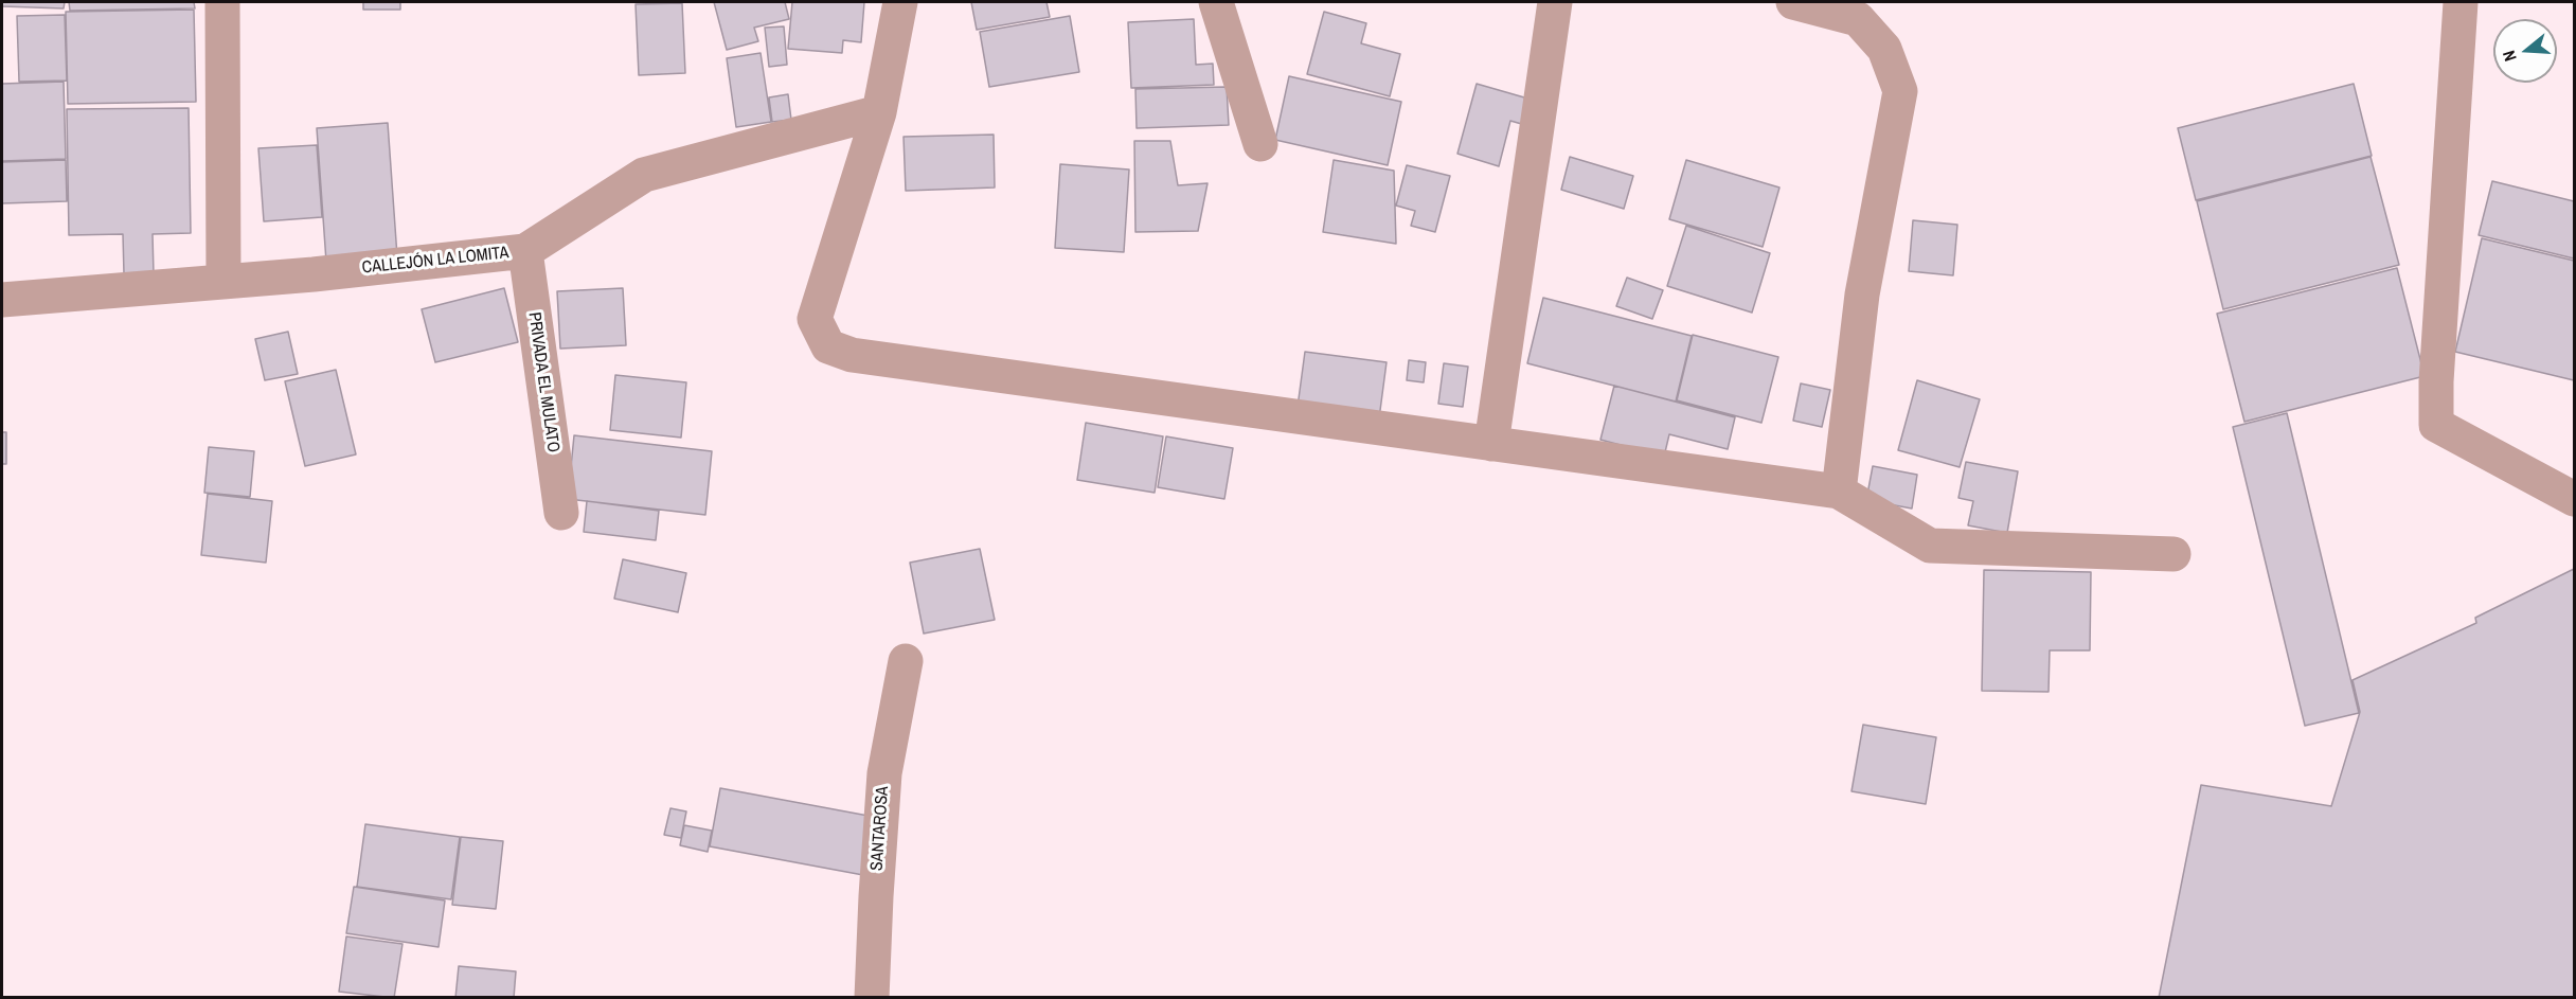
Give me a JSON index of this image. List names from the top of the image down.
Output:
{
  "streets": {
    "street": ["CALLEJÓN LA LOMITA", "PRIVADA EL MULATO", "SANTAROSA"]
  },
  "crossings": [
    ["CALLEJÓN LA LOMITA", "PRIVADA EL MULATO"]
  ],
  "north": "left"
}
